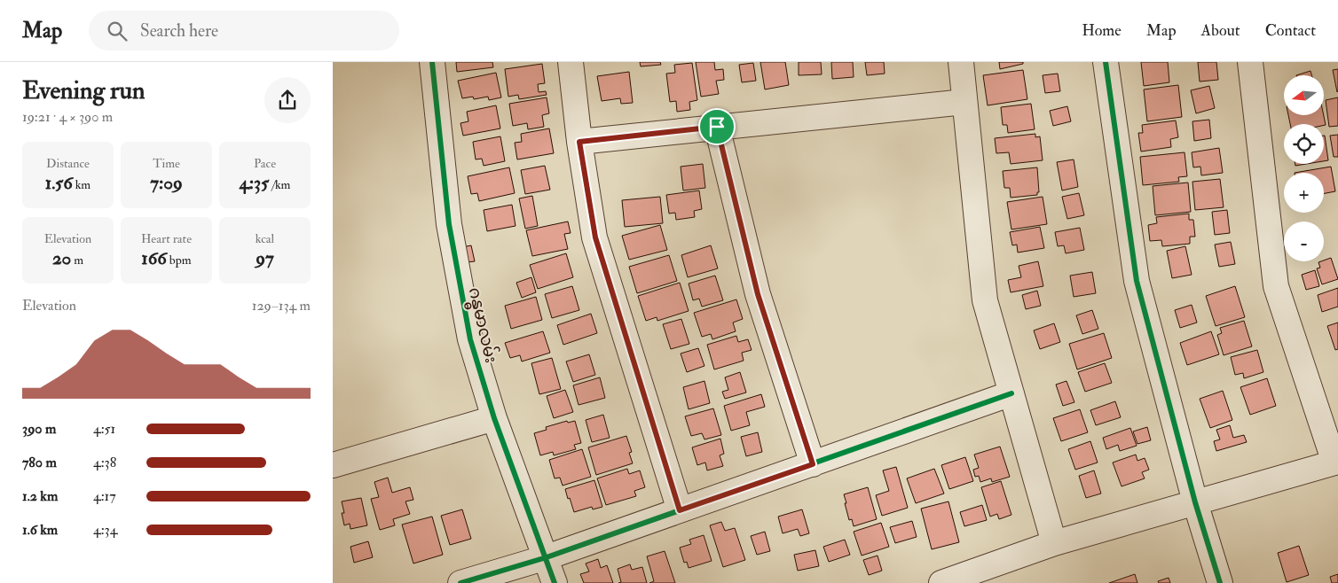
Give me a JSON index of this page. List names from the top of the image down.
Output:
{
  "streets": {
    "street": ["ဂန္ဓမာလမ်း"]
  },
  "north": "left",
  "page": {
    "header": "Map",
    "search": "Search here",
    "nav": [
      "Home",
      "Map",
      "About",
      "Contact"
    ],
    "heading": ["Evening run", "19:21 · 4 × 390 m"],
    "map_buttons": ["+", "−"],
    "stats": [
      ["Distance", "1.56 km"],
      ["Time", "7:09"],
      ["Pace", "4:35 /km"],
      ["Elevation", "20 m"],
      ["Heart rate", "166 bpm"],
      ["kcal", "97"]
    ],
    "chart": ["Elevation", "129–134 m"],
    "list": [
      {
        "name": "390 m",
        "note": "4:51"
      },
      {
        "name": "780 m",
        "note": "4:38"
      },
      {
        "name": "1.2 km",
        "note": "4:17"
      },
      {
        "name": "1.6 km",
        "note": "4:34"
      }
    ]
  }
}
